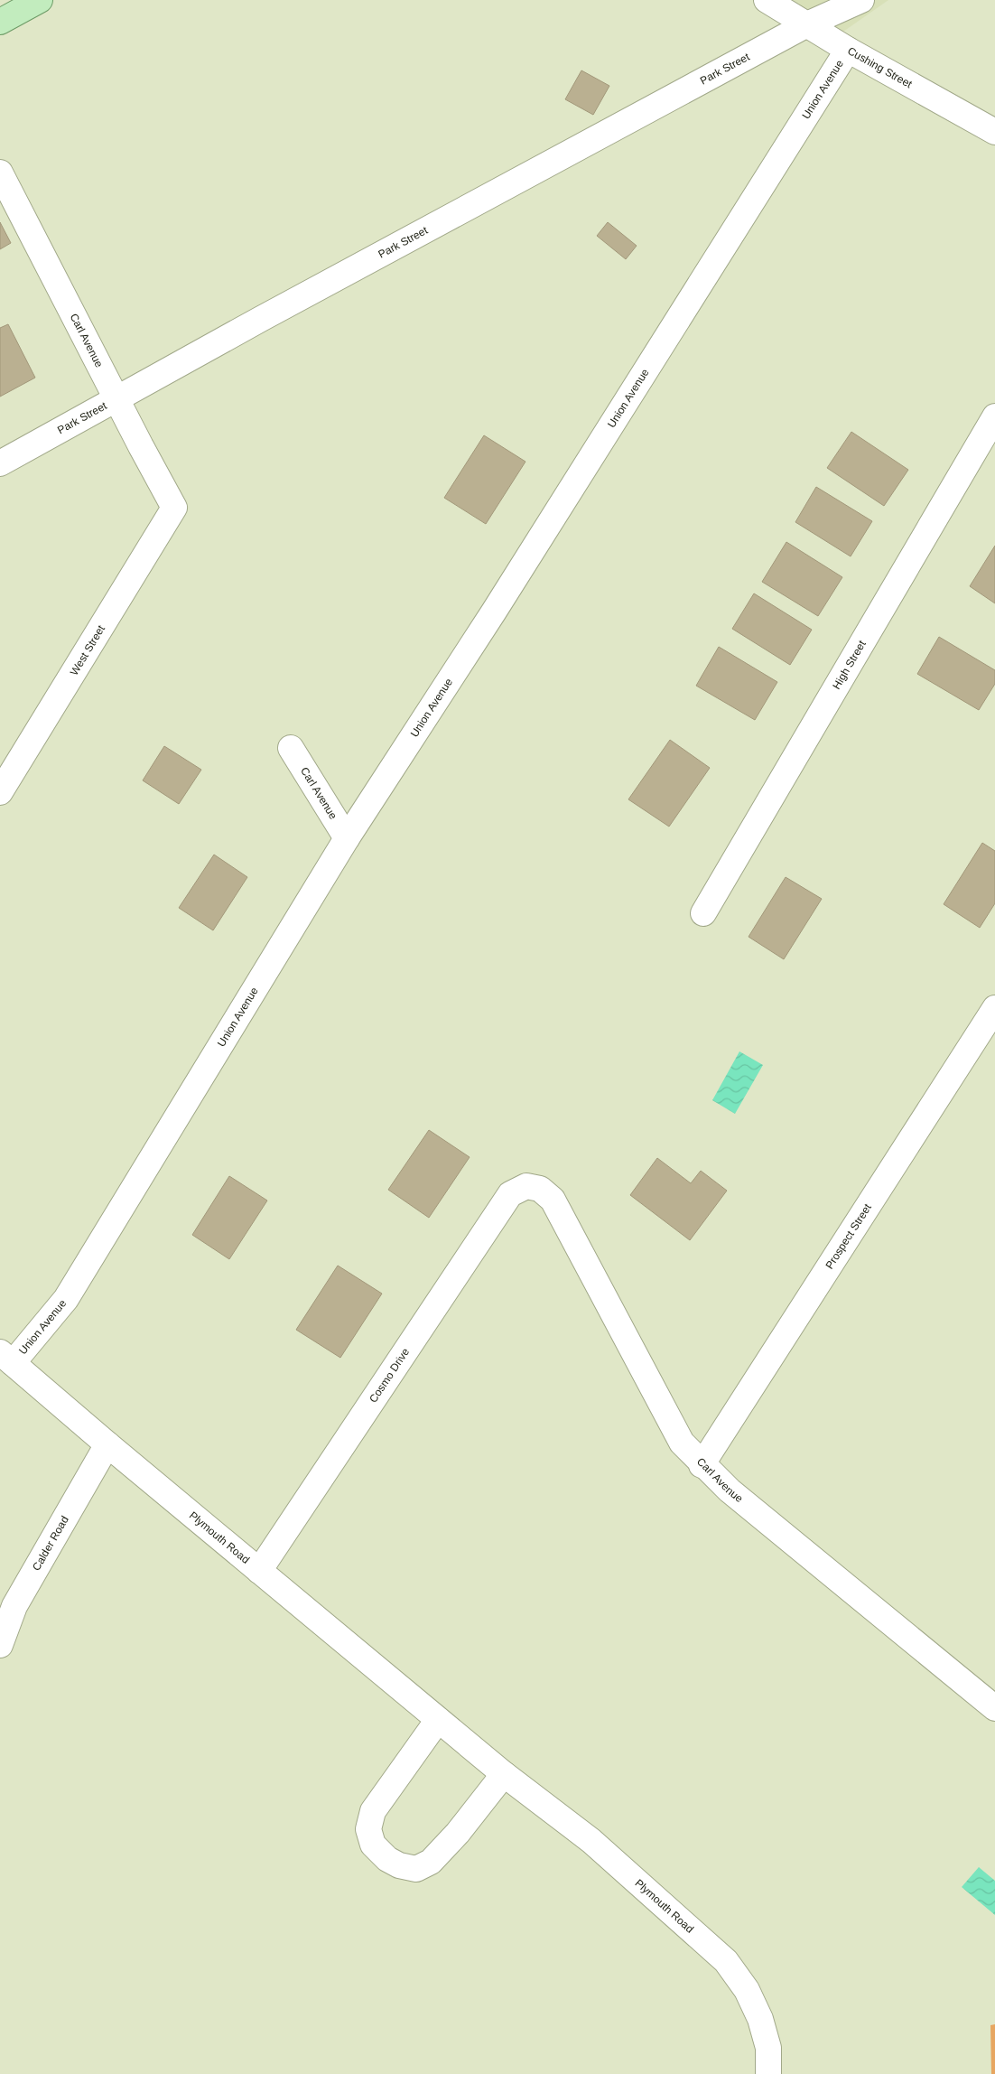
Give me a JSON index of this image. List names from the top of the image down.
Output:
{
  "streets": {
    "street": [
      "Cushing Street",
      "Park Street",
      "Union Avenue",
      "Carl Avenue",
      "West Street",
      "High Street",
      "Prospect Street",
      "Cosmo Drive",
      "Plymouth Road",
      "Calder Road"
    ]
  },
  "crossings": [
    ["Cushing Street", "Park Street"],
    ["Cushing Street", "Union Avenue"],
    ["Park Street", "Carl Avenue"],
    ["Union Avenue", "Carl Avenue"],
    ["Union Avenue", "Plymouth Road"],
    ["Carl Avenue", "West Street"],
    ["Carl Avenue", "Prospect Street"],
    ["Carl Avenue", "Cosmo Drive"],
    ["Cosmo Drive", "Plymouth Road"],
    ["Plymouth Road", "Calder Road"]
  ]
}
